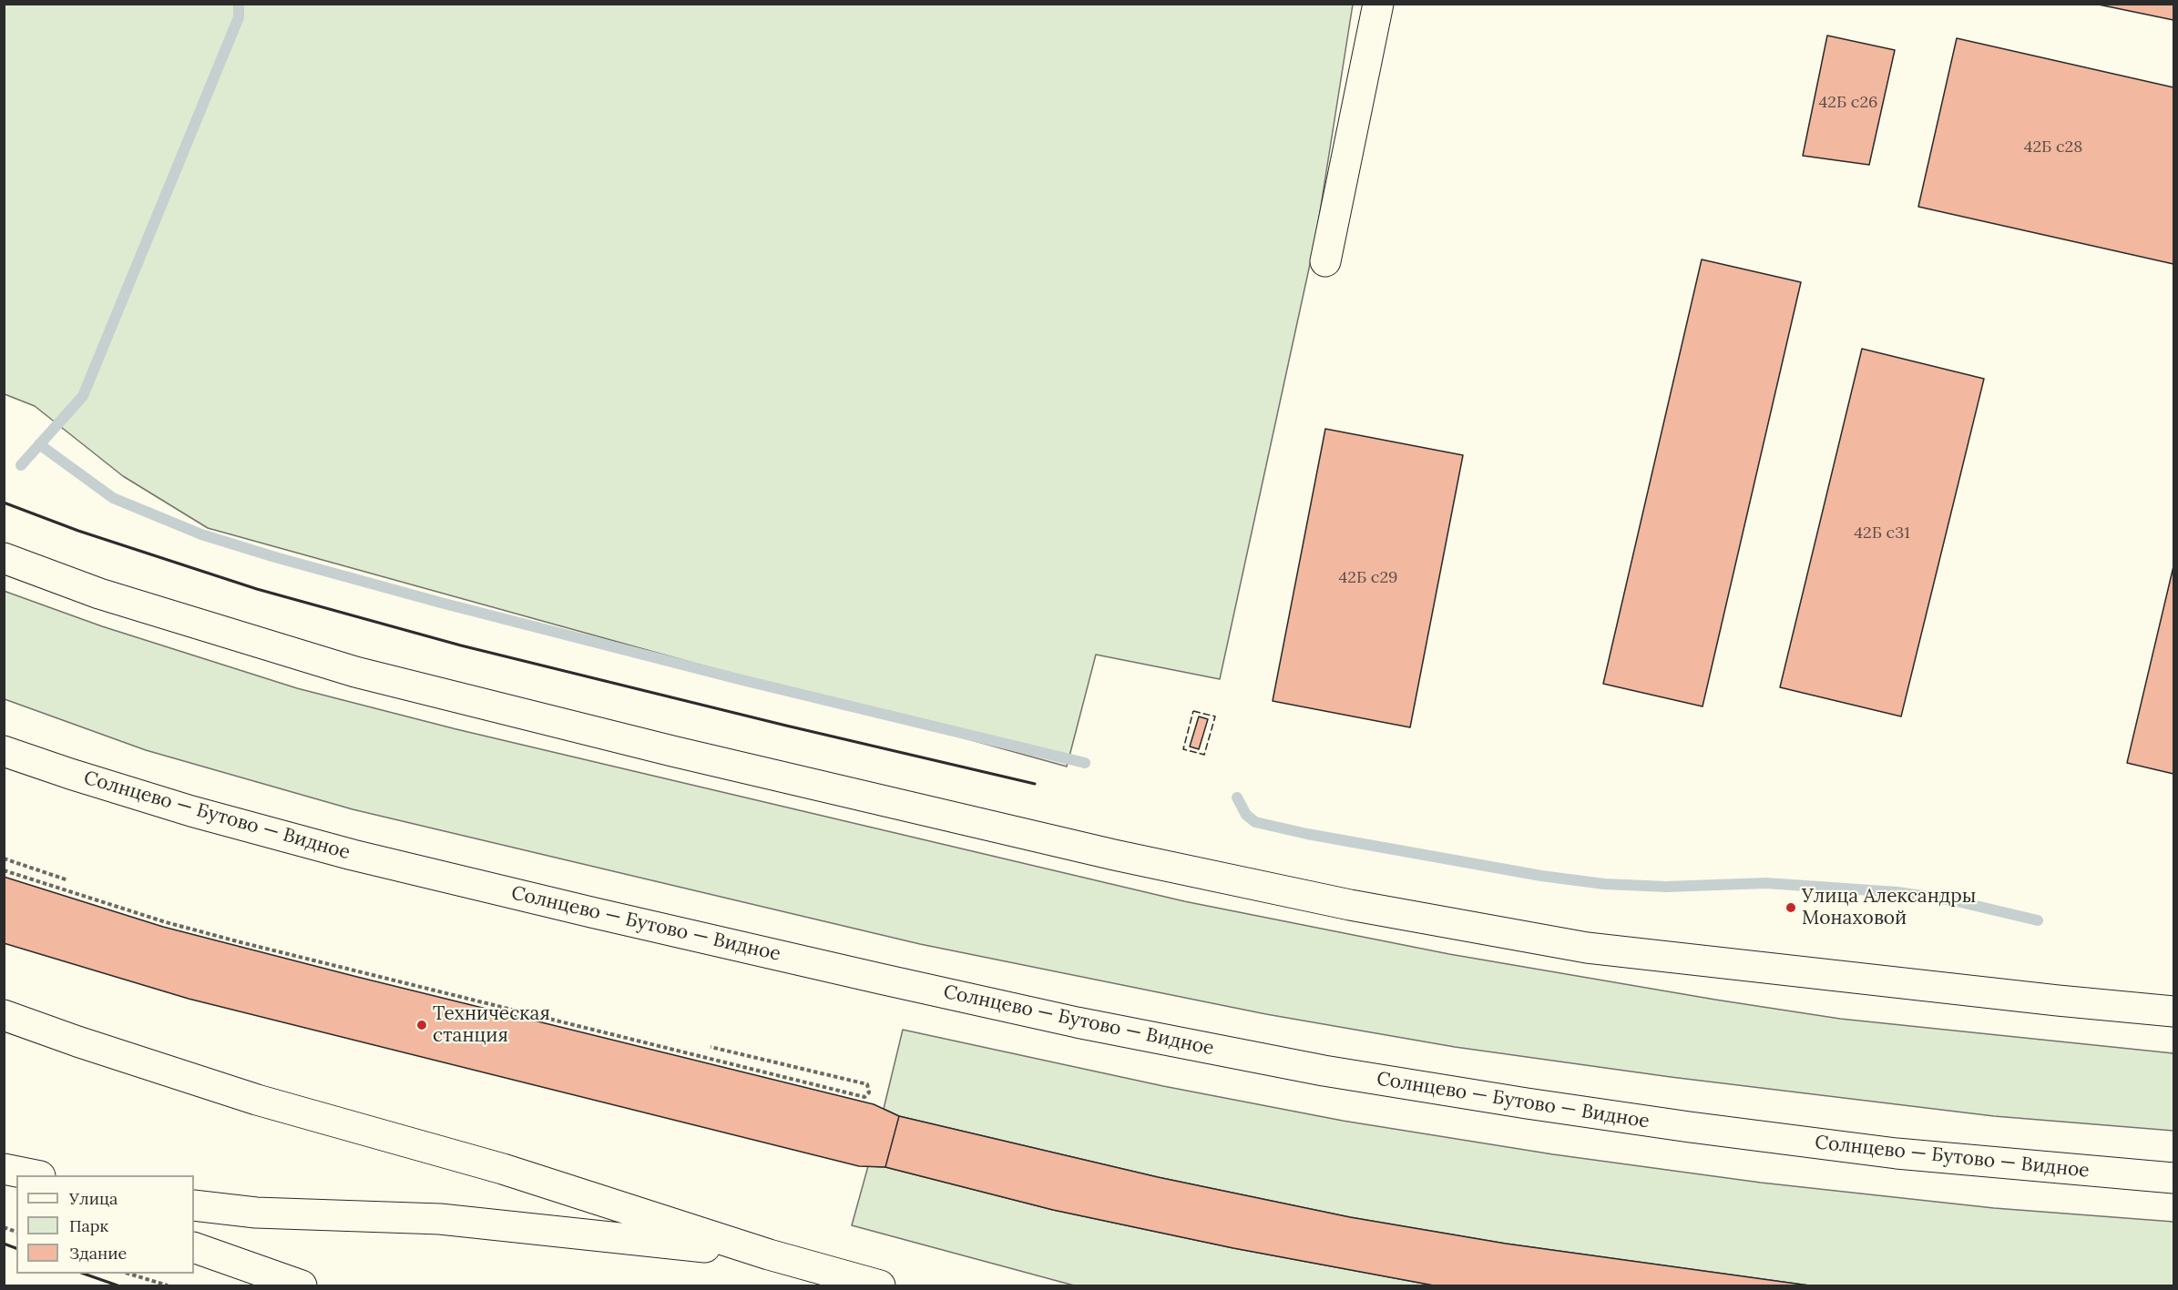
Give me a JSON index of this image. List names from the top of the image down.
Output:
{
  "streets": {
    "main road": ["Солнцево — Бутово — Видное"]
  },
  "places": ["Улица Александры Монаховой", "Техническая станция"],
  "house_numbers": [
    "42Б с26",
    "42Б с28",
    "42Б с31",
    "42Б с29"
  ],
  "legend": ["Улица", "Парк", "Здание"]
}
